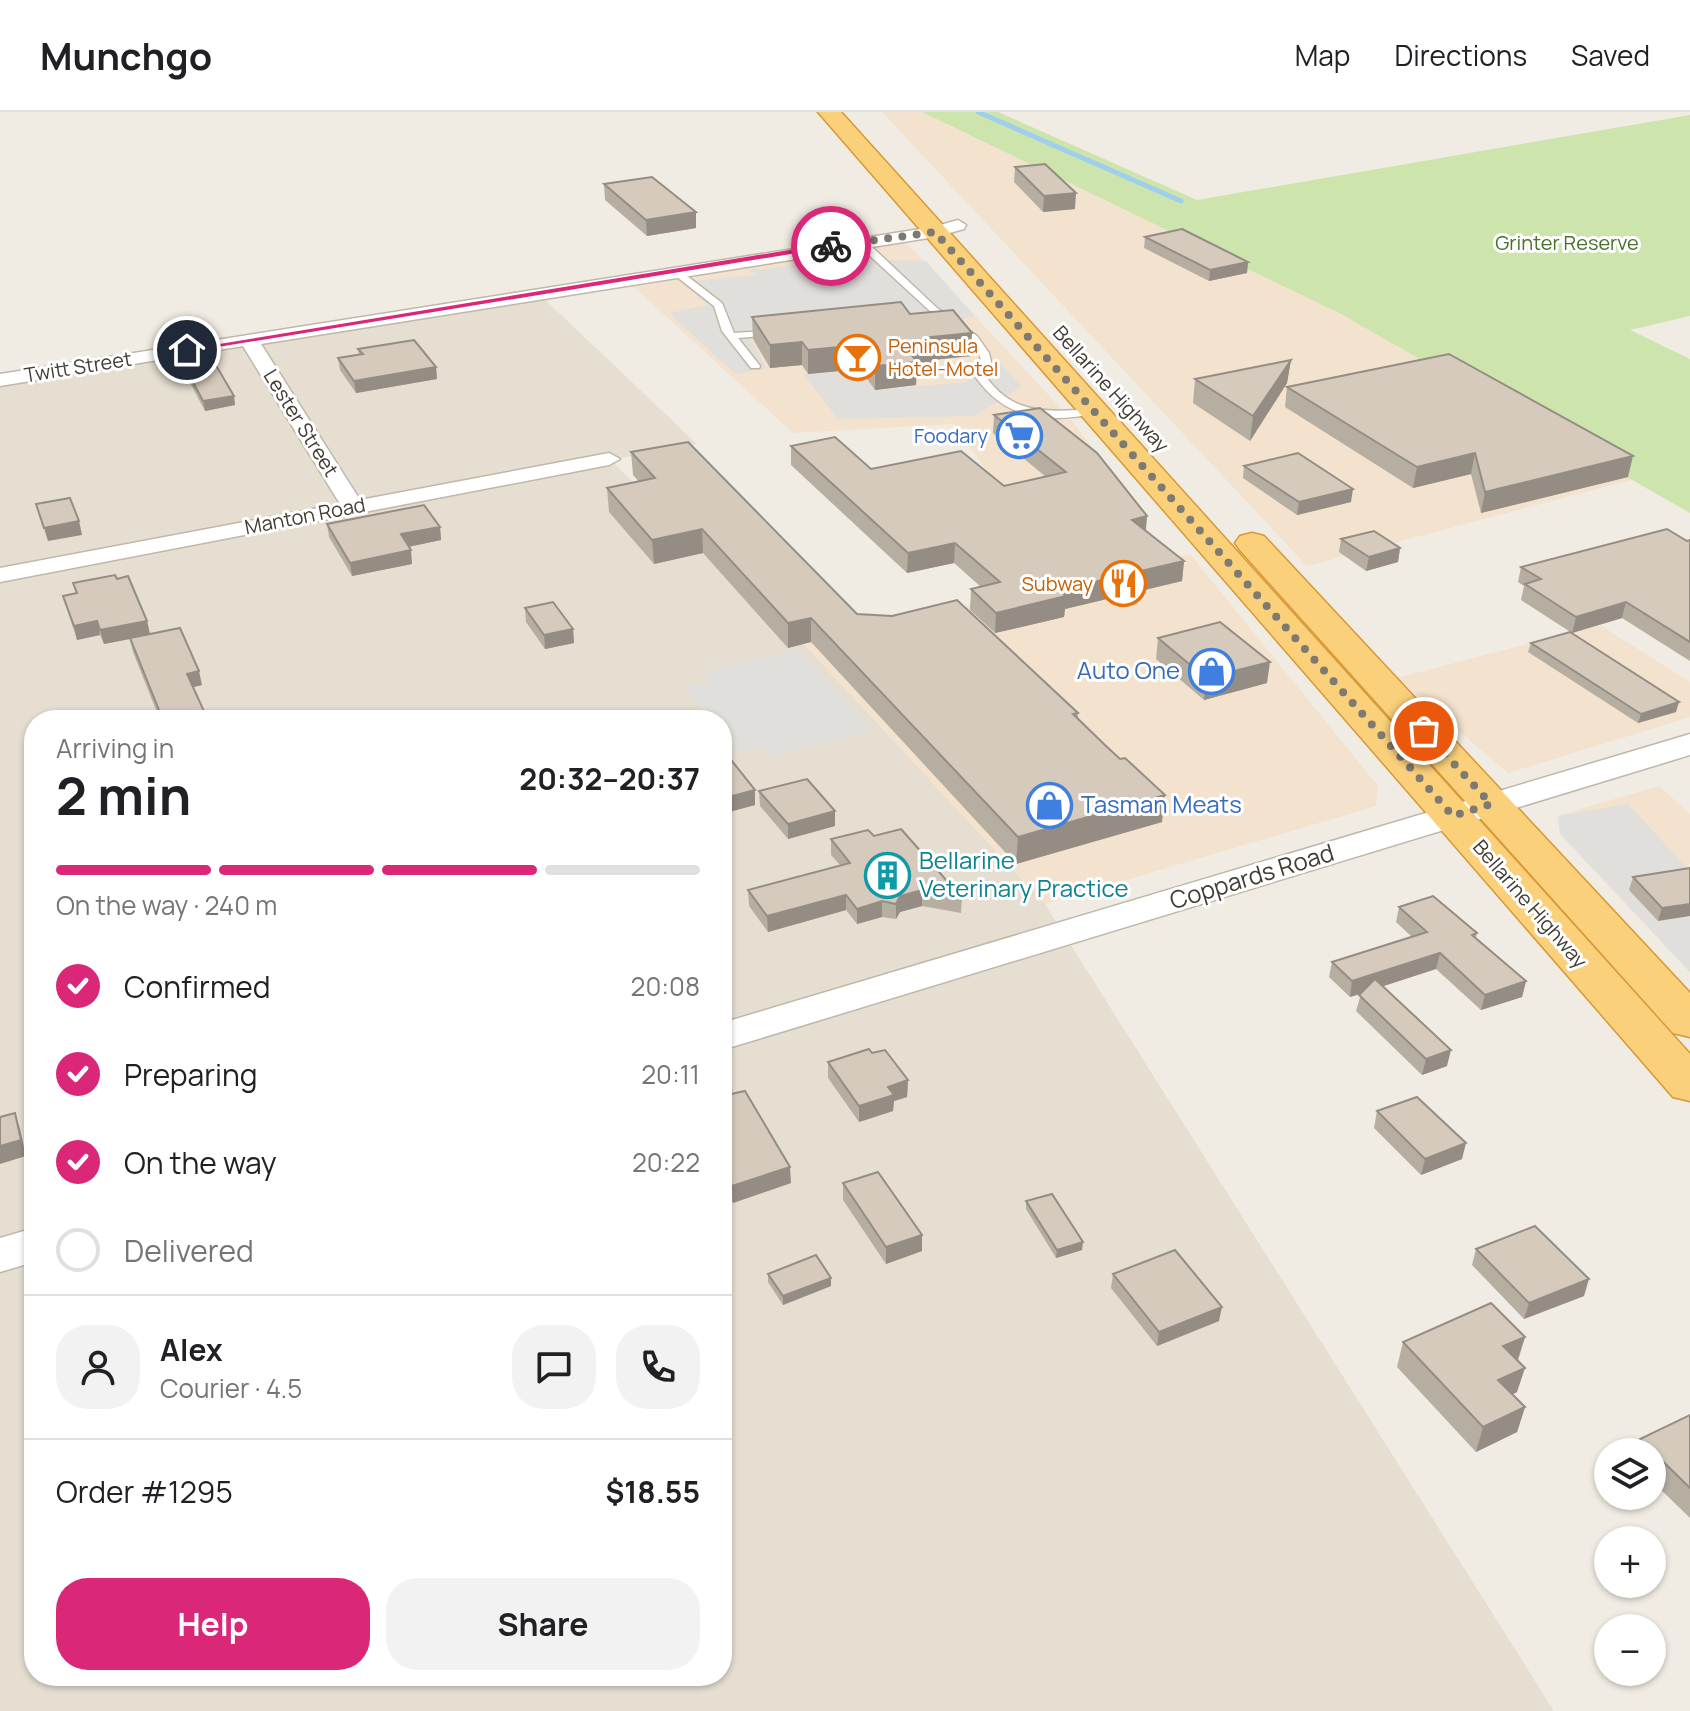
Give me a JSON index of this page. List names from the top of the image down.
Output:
{
  "streets": {
    "highway": ["Bellarine Highway"],
    "street": [
      "Twitt Street",
      "Lester Street",
      "Manton Road",
      "Coppards Road"
    ]
  },
  "crossings": [
    ["Twitt Street", "Bellarine Highway"],
    ["Twitt Street", "Lester Street"],
    ["Bellarine Highway", "Coppards Road"],
    ["Lester Street", "Manton Road"]
  ],
  "parks": ["Grinter Reserve"],
  "places": {
    "bar": ["Peninsula Hotel-Motel"],
    "supermarket": ["Foodary"],
    "restaurant": ["Subway"],
    "shop": ["Auto One", "Tasman Meats"],
    "building": ["Bellarine Veterinary Practice"]
  },
  "page": {
    "header": "Munchgo",
    "nav": ["Map", "Directions", "Saved"],
    "heading": ["2 min", "Arriving in", "20:32–20:37"],
    "panel": [
      "Alex",
      "Courier · 4.5",
      "Order #1295",
      "$18.55"
    ],
    "bar": "On the way · 240 m",
    "list": [
      ["Confirmed", "20:08"],
      ["Preparing", "20:11"],
      ["On the way", "20:22"],
      "Delivered"
    ],
    "map_buttons": ["+", "−"],
    "buttons": ["Help", "Share"]
  }
}
